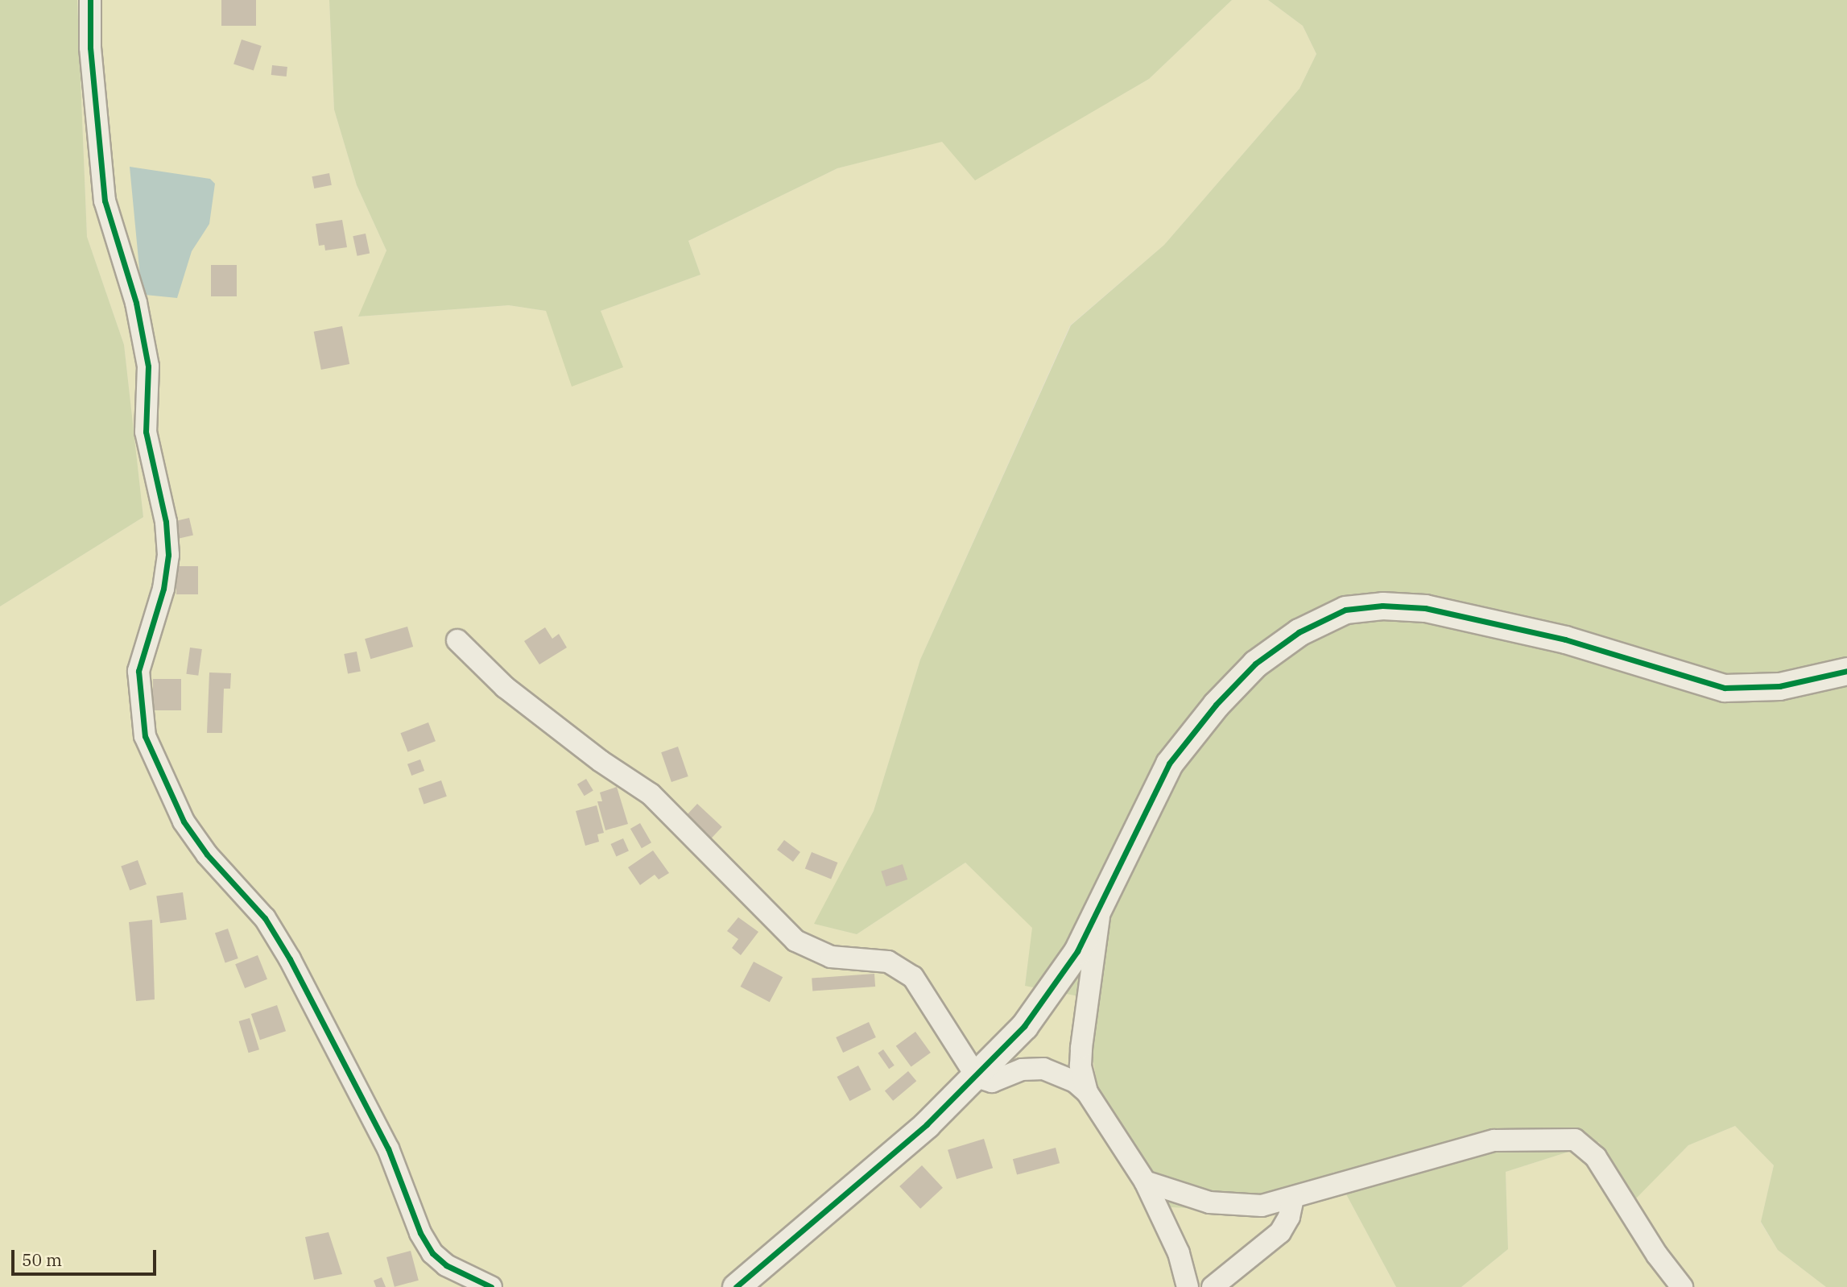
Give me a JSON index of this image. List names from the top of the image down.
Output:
{
  "scale_bar": "50 m"
}
